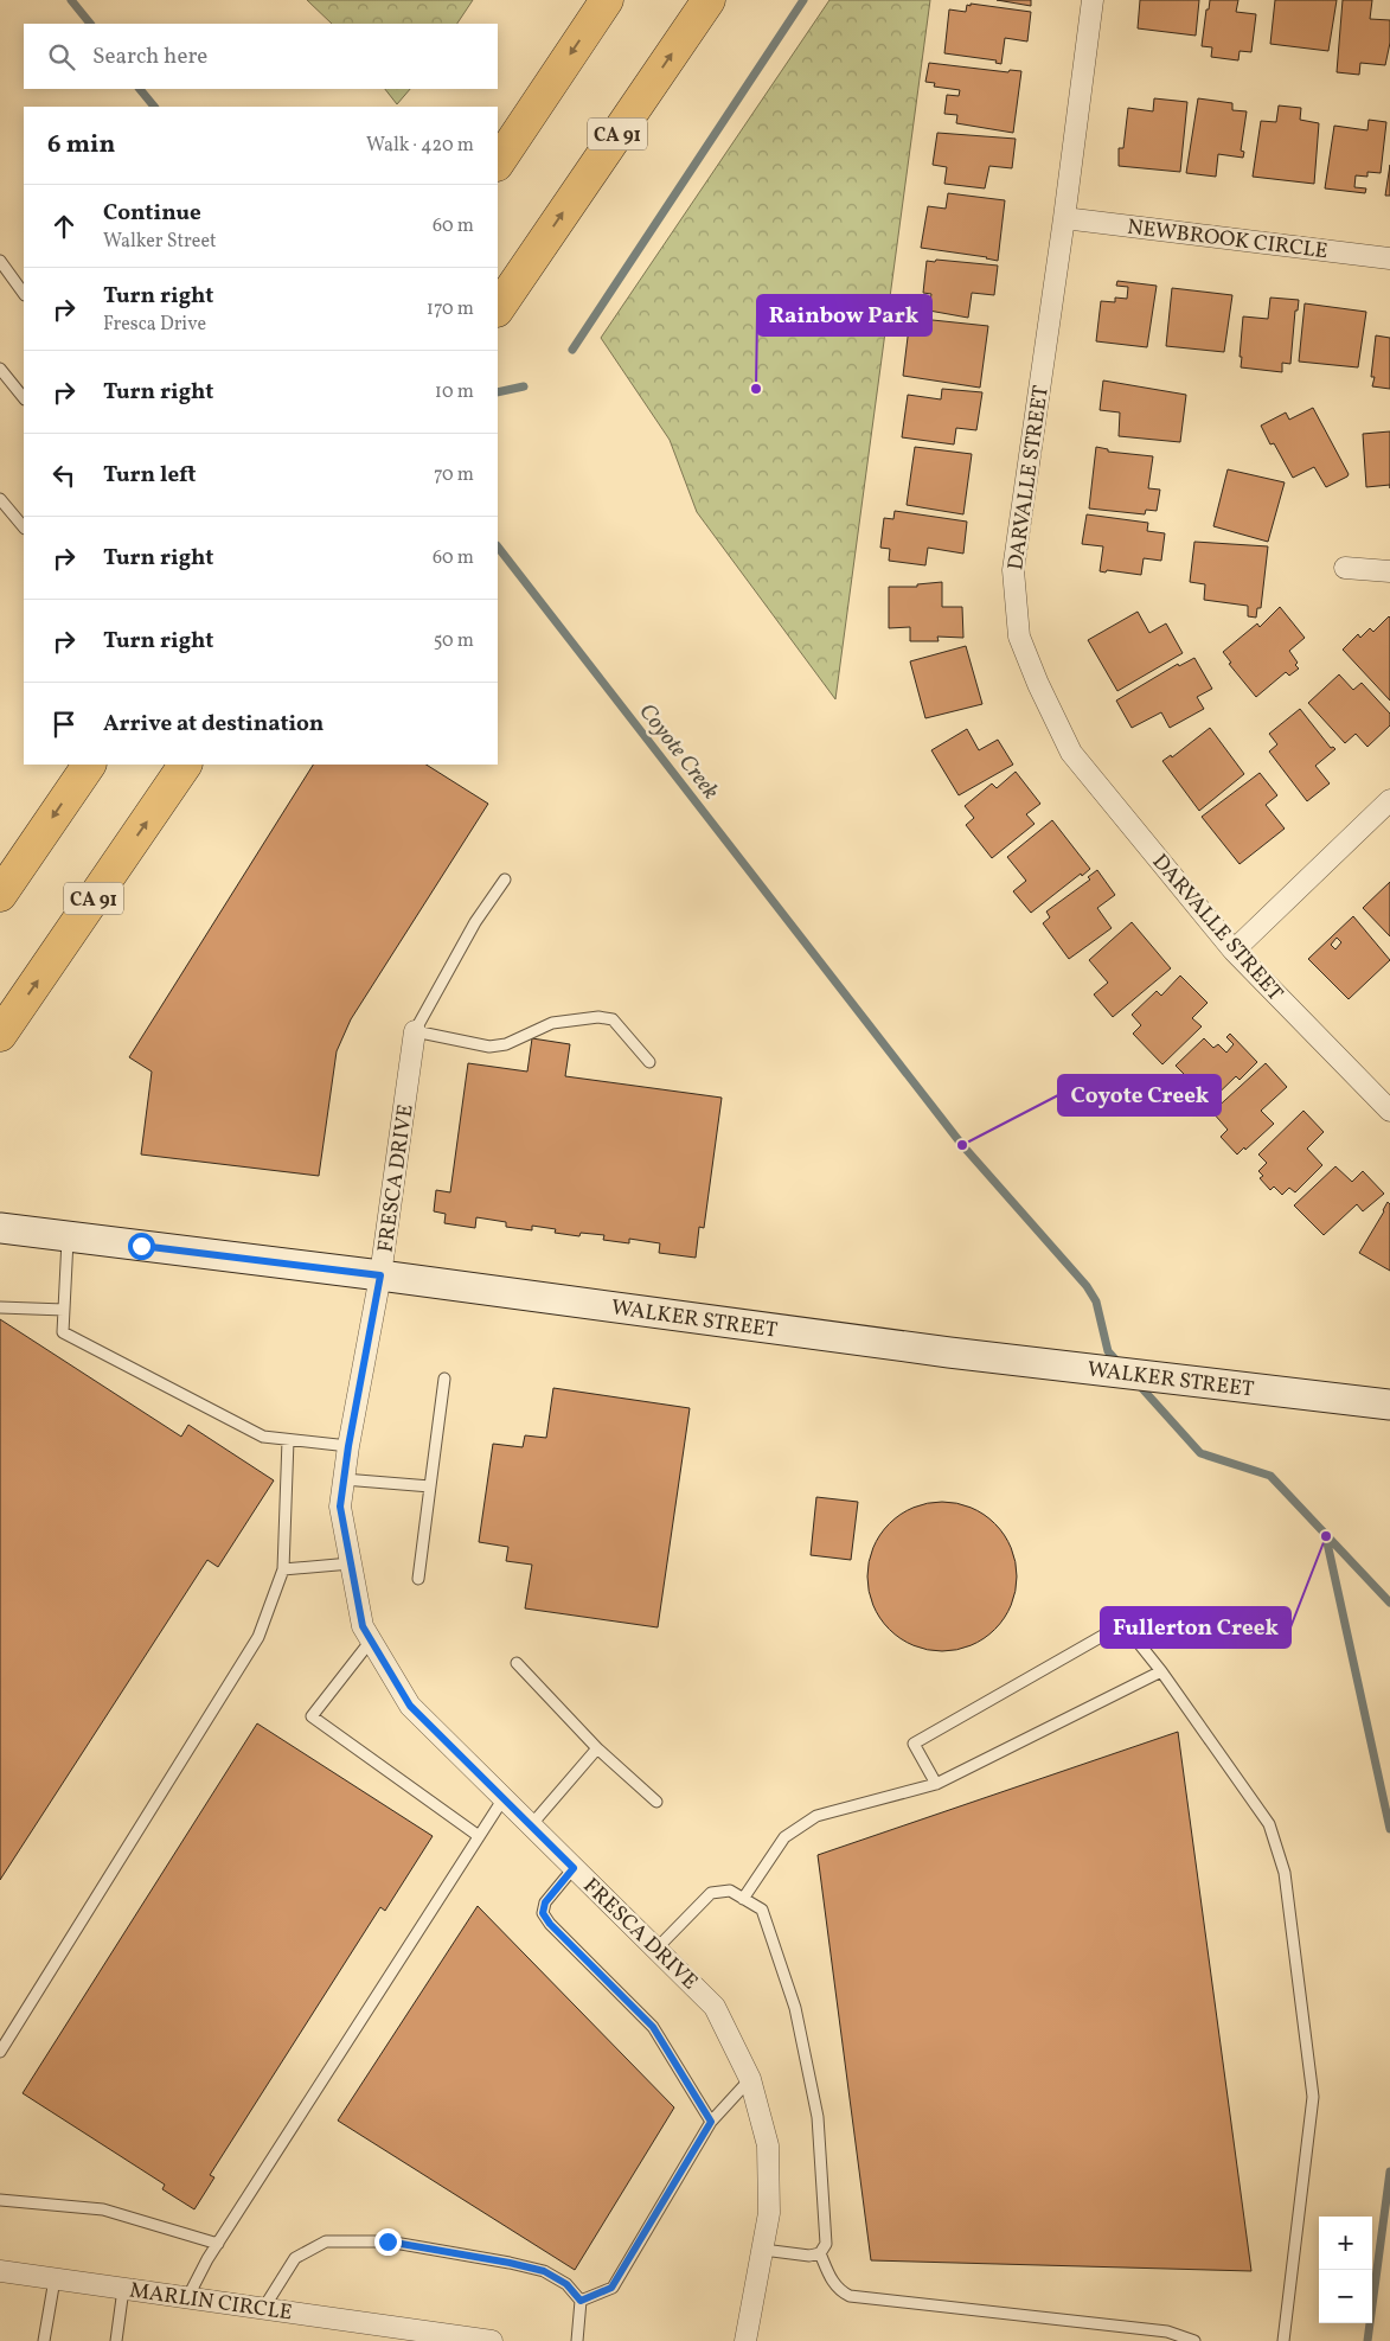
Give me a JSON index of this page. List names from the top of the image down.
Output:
{
  "streets": {
    "highway": ["CA 91"],
    "main road": ["WALKER STREET"],
    "street": [
      "NEWBROOK CIRCLE",
      "DARVALLE STREET",
      "FRESCA DRIVE",
      "MARLIN CIRCLE"
    ]
  },
  "crossings": [
    ["NEWBROOK CIRCLE", "DARVALLE STREET"],
    ["FRESCA DRIVE", "WALKER STREET"]
  ],
  "water": ["Coyote Creek"],
  "places": ["Rainbow Park", "Coyote Creek", "Fullerton Creek"],
  "page": {
    "search": "Search here",
    "heading": ["6 min", "Walk · 420 m"],
    "list": [
      ["Continue", "Walker Street", "60 m"],
      ["Turn right", "Fresca Drive", "170 m"],
      ["Turn right", "10 m"],
      ["Turn left", "70 m"],
      ["Turn right", "60 m"],
      ["Turn right", "50 m"],
      "Arrive at destination"
    ],
    "map_buttons": ["+", "−"]
  }
}
